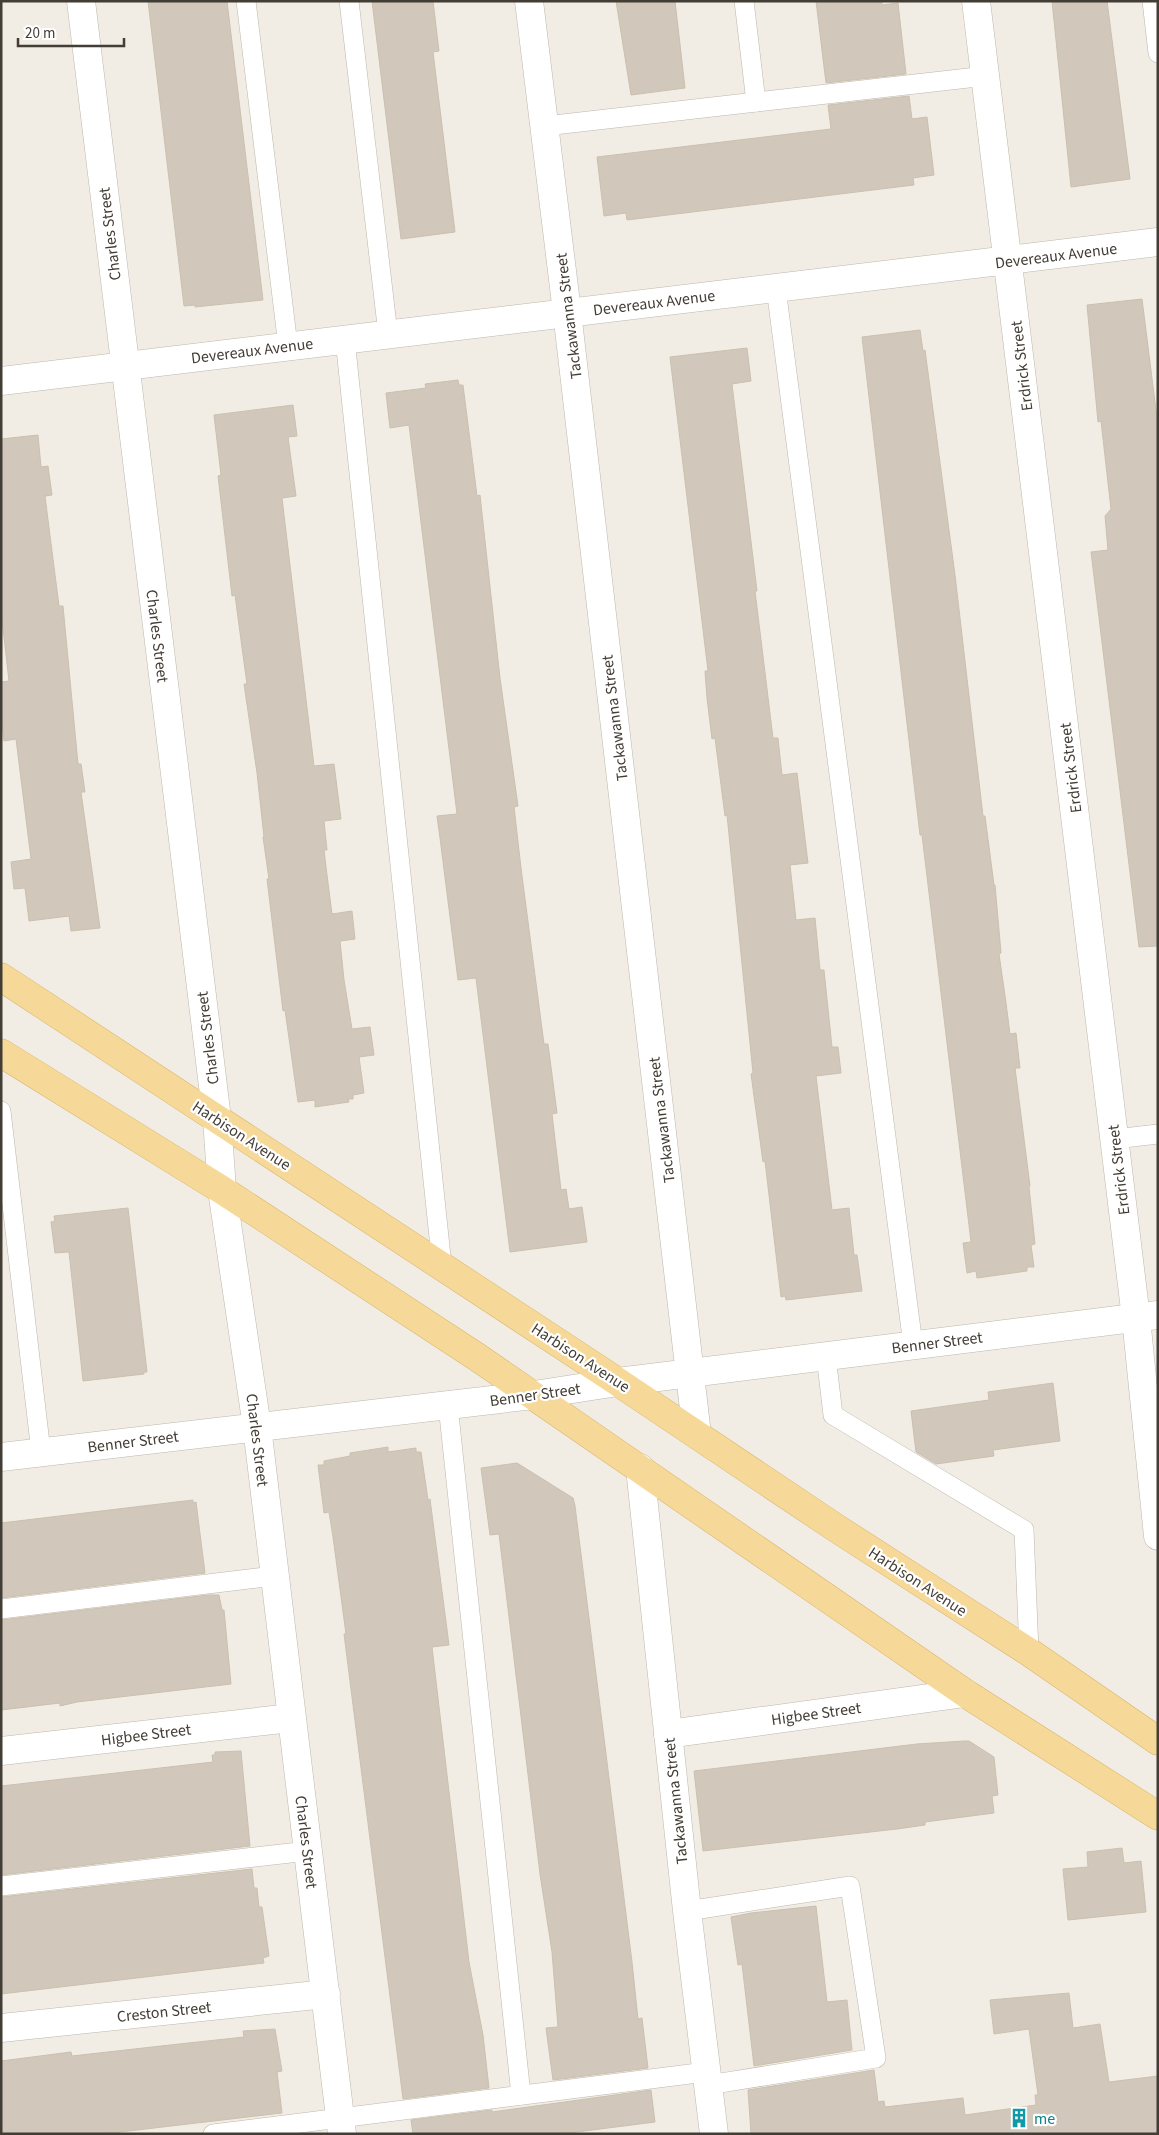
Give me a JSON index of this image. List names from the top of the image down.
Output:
{
  "streets": {
    "main road": ["Harbison Avenue"],
    "street": [
      "Charles Street",
      "Devereaux Avenue",
      "Tackawanna Street",
      "Erdrick Street",
      "Benner Street",
      "Higbee Street",
      "Creston Street"
    ]
  },
  "crossings": [
    ["Charles Street", "Devereaux Avenue"],
    ["Charles Street", "Harbison Avenue"],
    ["Charles Street", "Benner Street"],
    ["Charles Street", "Higbee Street"],
    ["Charles Street", "Creston Street"],
    ["Devereaux Avenue", "Tackawanna Street"],
    ["Devereaux Avenue", "Erdrick Street"],
    ["Tackawanna Street", "Harbison Avenue"],
    ["Tackawanna Street", "Benner Street"],
    ["Tackawanna Street", "Higbee Street"],
    ["Erdrick Street", "Benner Street"],
    ["Harbison Avenue", "Benner Street"]
  ],
  "places": {
    "building": ["me"]
  },
  "scale_bar": "20 m"
}
